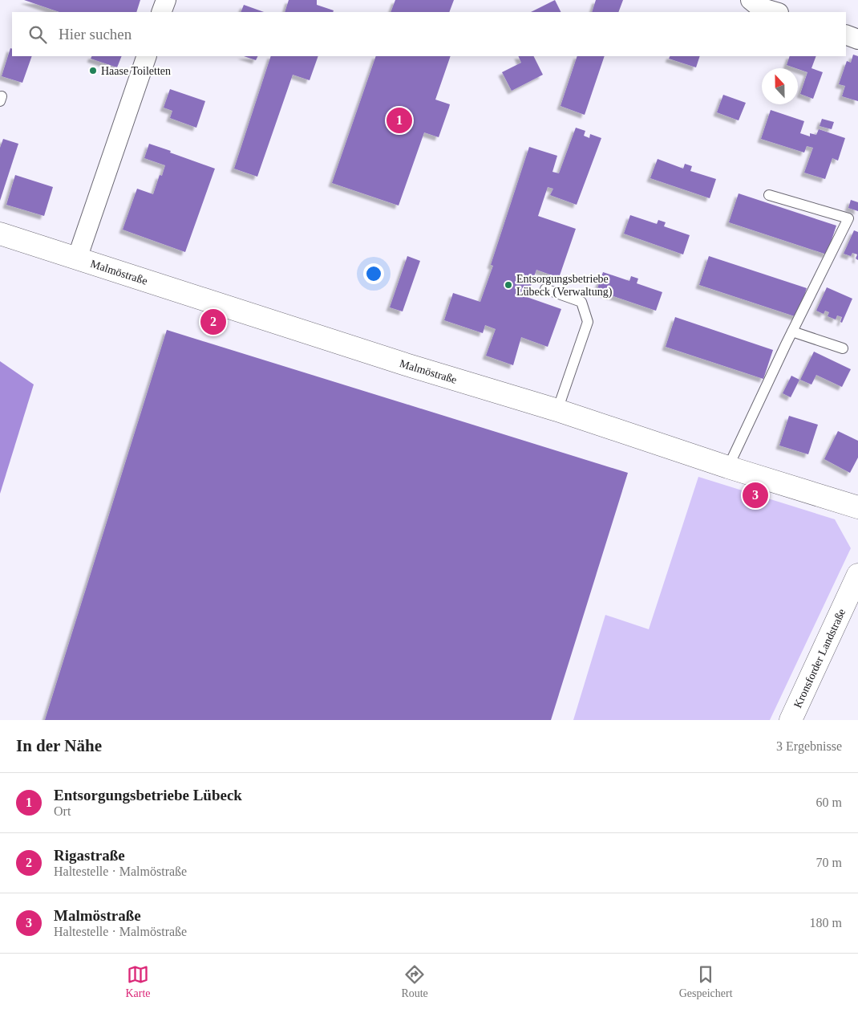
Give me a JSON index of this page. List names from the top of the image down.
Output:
{
  "streets": {
    "street": ["Malmöstraße", "Kronsforder Landstraße"]
  },
  "places": ["Haase Toiletten", "Entsorgungsbetriebe Lübeck (Verwaltung)"],
  "north": "top",
  "page": {
    "search": "Hier suchen",
    "pins": ["1", "2", "3"],
    "heading": ["In der Nähe", "3 Ergebnisse"],
    "list": [
      {
        "mark": "1",
        "name": "Entsorgungsbetriebe Lübeck",
        "note": "Ort",
        "value": "60 m"
      },
      {
        "mark": "2",
        "name": "Rigastraße",
        "note": "Haltestelle · Malmöstraße",
        "value": "70 m"
      },
      {
        "mark": "3",
        "name": "Malmöstraße",
        "note": "Haltestelle · Malmöstraße",
        "value": "180 m"
      }
    ],
    "nav": ["Karte", "Route", "Gespeichert"]
  }
}
